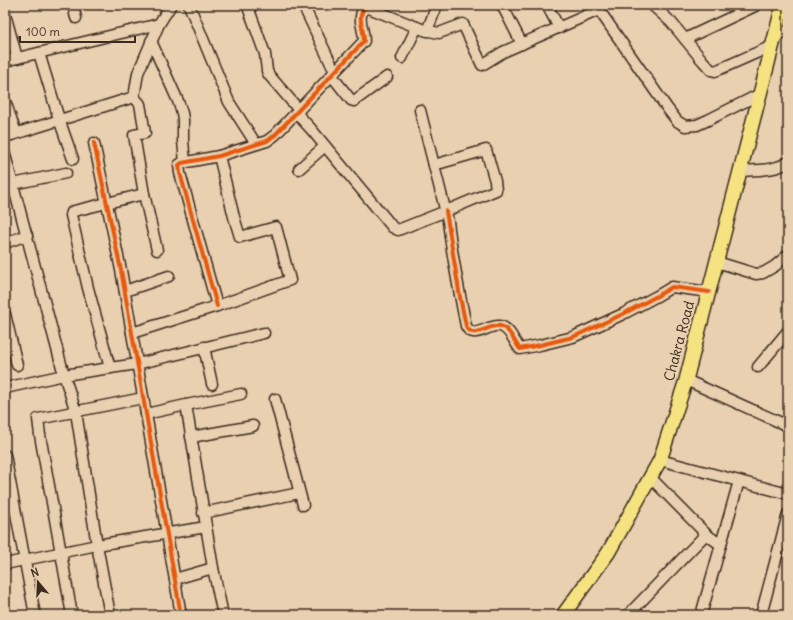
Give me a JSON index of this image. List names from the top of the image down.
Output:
{
  "streets": {
    "main road": ["Chakra Road"]
  },
  "scale_bar": "100 m",
  "north": "top"
}
